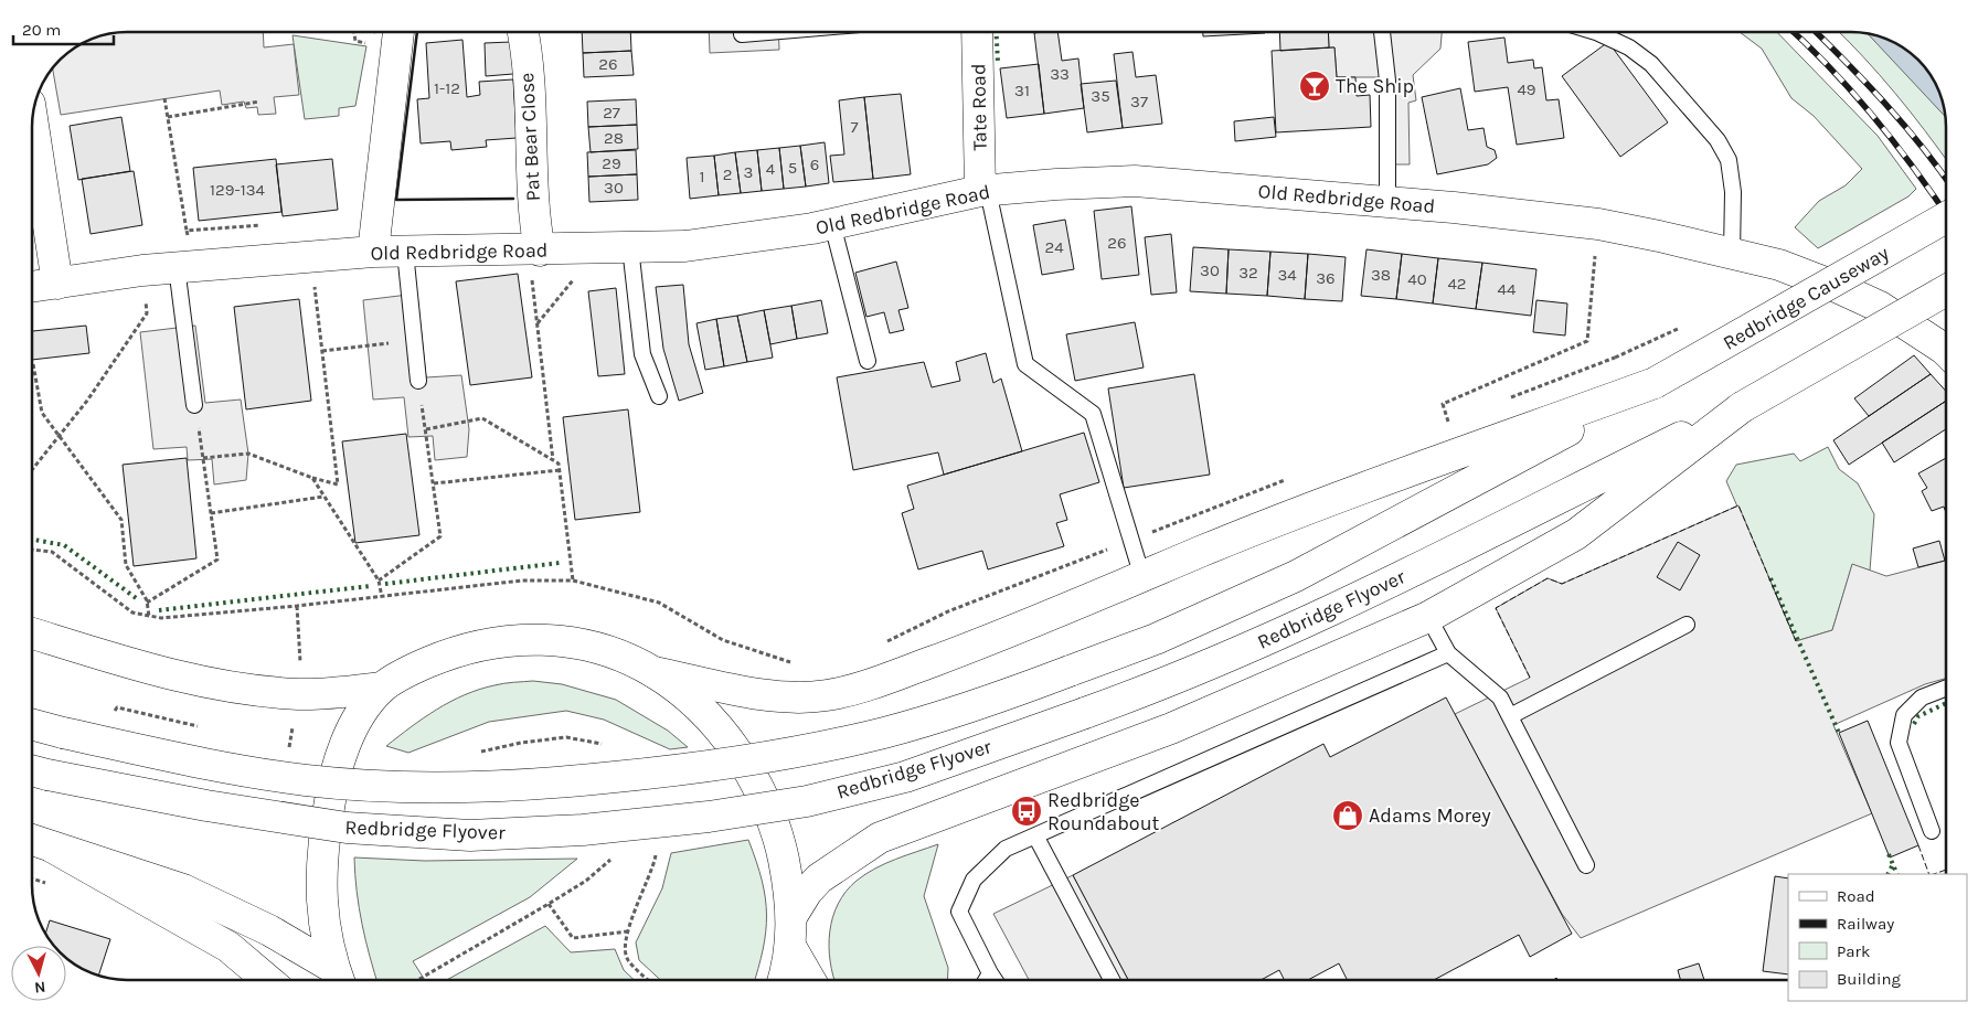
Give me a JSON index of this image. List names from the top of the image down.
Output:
{
  "streets": {
    "main road": [
      "Tate Road",
      "Pat Bear Close",
      "Old Redbridge Road",
      "Redbridge Causeway",
      "Redbridge Flyover"
    ]
  },
  "crossings": [
    ["Tate Road", "Old Redbridge Road"],
    ["Pat Bear Close", "Old Redbridge Road"]
  ],
  "places": {
    "bar": ["The Ship"],
    "bus stop": ["Redbridge Roundabout"],
    "shop": ["Adams Morey"]
  },
  "house_numbers": [
    "26",
    "33",
    "1-12",
    "49",
    "31",
    "35",
    "37",
    "27",
    "7",
    "28",
    "29",
    "6",
    "5",
    "4",
    "3",
    "2",
    "1",
    "30",
    "129-134",
    "26",
    "24",
    "30",
    "32",
    "34",
    "38",
    "36",
    "40",
    "42",
    "44"
  ],
  "legend": [
    "Road",
    "Railway",
    "Park",
    "Building"
  ],
  "scale_bar": "20 m",
  "north": "bottom"
}
